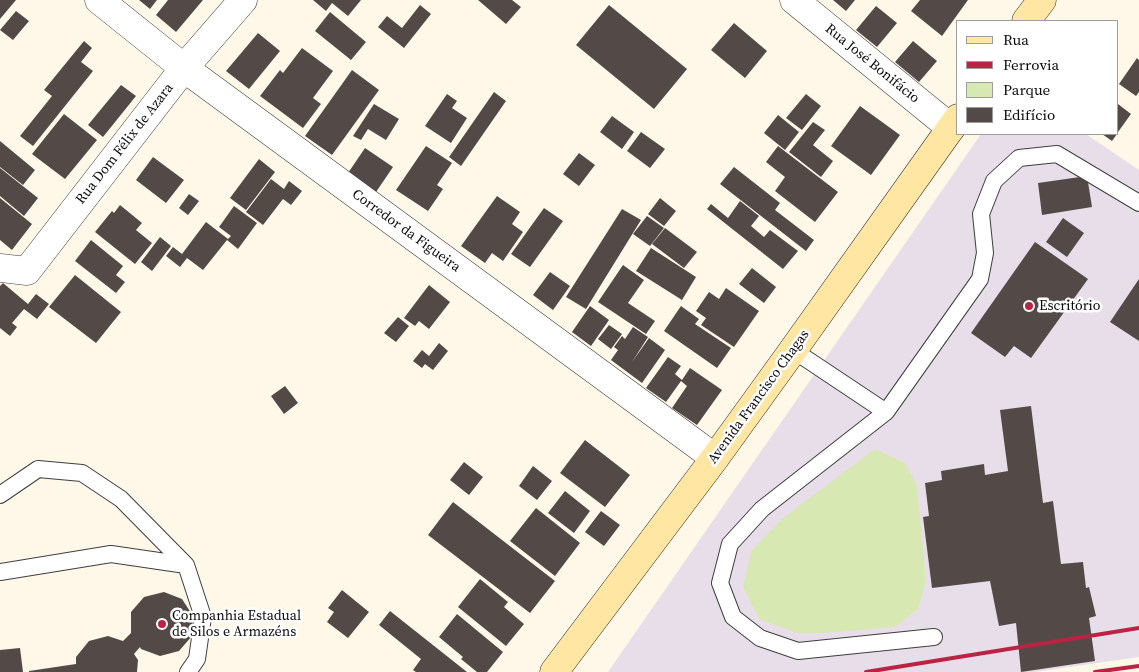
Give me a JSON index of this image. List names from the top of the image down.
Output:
{
  "streets": {
    "main road": ["Avenida Francisco Chagas"],
    "street": ["Rua José Bonifácio", "Rua Dom Félix de Azara", "Corredor da Figueira"]
  },
  "crossings": [
    ["Rua José Bonifácio", "Avenida Francisco Chagas"],
    ["Rua Dom Félix de Azara", "Corredor da Figueira"],
    ["Corredor da Figueira", "Avenida Francisco Chagas"]
  ],
  "places": ["Escritório", "Companhia Estadual de Silos e Armazéns"],
  "legend": [
    "Rua",
    "Ferrovia",
    "Parque",
    "Edifício"
  ]
}
